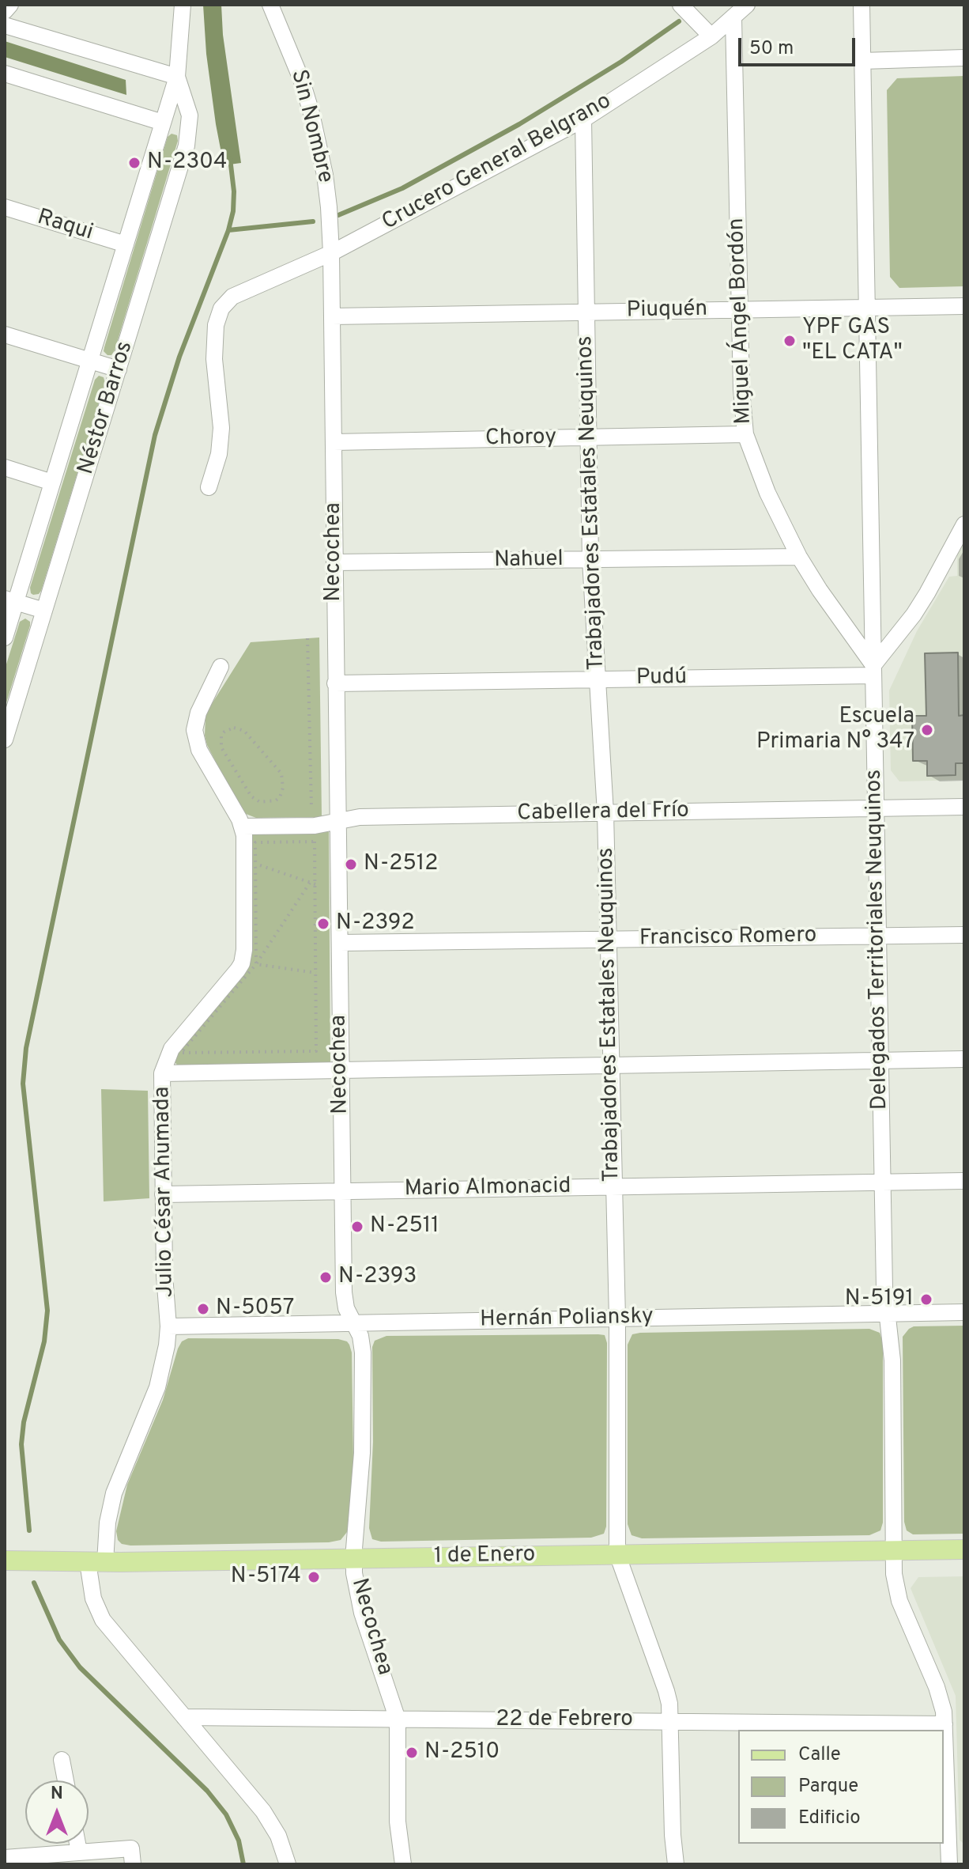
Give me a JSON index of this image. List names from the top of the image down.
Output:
{
  "streets": {
    "main road": ["1 de Enero"],
    "street": [
      "Sin Nombre",
      "Crucero General Belgrano",
      "Raqui",
      "Piuquén",
      "Miguel Ángel Bordón",
      "Néstor Barros",
      "Choroy",
      "Trabajadores Estatales Neuquinos",
      "Necochea",
      "Nahuel",
      "Pudú",
      "Cabellera del Frío",
      "Francisco Romero",
      "Delegados Territoriales Neuquinos",
      "Mario Almonacid",
      "Julio César Ahumada",
      "Hernán Poliansky",
      "22 de Febrero"
    ]
  },
  "crossings": [
    ["Sin Nombre", "Crucero General Belgrano"],
    ["Sin Nombre", "Necochea"],
    ["Crucero General Belgrano", "Miguel Ángel Bordón"],
    ["Crucero General Belgrano", "Trabajadores Estatales Neuquinos"],
    ["Crucero General Belgrano", "Necochea"],
    ["Raqui", "Néstor Barros"],
    ["Piuquén", "Miguel Ángel Bordón"],
    ["Piuquén", "Trabajadores Estatales Neuquinos"],
    ["Piuquén", "Necochea"],
    ["Piuquén", "Delegados Territoriales Neuquinos"],
    ["Miguel Ángel Bordón", "Choroy"],
    ["Miguel Ángel Bordón", "Nahuel"],
    ["Miguel Ángel Bordón", "Pudú"],
    ["Miguel Ángel Bordón", "Delegados Territoriales Neuquinos"],
    ["Choroy", "Trabajadores Estatales Neuquinos"],
    ["Choroy", "Necochea"],
    ["Trabajadores Estatales Neuquinos", "Nahuel"],
    ["Trabajadores Estatales Neuquinos", "Pudú"],
    ["Trabajadores Estatales Neuquinos", "Cabellera del Frío"],
    ["Trabajadores Estatales Neuquinos", "Francisco Romero"],
    ["Trabajadores Estatales Neuquinos", "Mario Almonacid"],
    ["Trabajadores Estatales Neuquinos", "Hernán Poliansky"],
    ["Trabajadores Estatales Neuquinos", "1 de Enero"],
    ["Trabajadores Estatales Neuquinos", "22 de Febrero"],
    ["Necochea", "Nahuel"],
    ["Necochea", "Pudú"],
    ["Necochea", "Cabellera del Frío"],
    ["Necochea", "Francisco Romero"],
    ["Necochea", "Mario Almonacid"],
    ["Necochea", "Hernán Poliansky"],
    ["Necochea", "1 de Enero"],
    ["Necochea", "22 de Febrero"],
    ["Pudú", "Delegados Territoriales Neuquinos"],
    ["Cabellera del Frío", "Delegados Territoriales Neuquinos"],
    ["Cabellera del Frío", "Julio César Ahumada"],
    ["Francisco Romero", "Delegados Territoriales Neuquinos"],
    ["Delegados Territoriales Neuquinos", "Mario Almonacid"],
    ["Delegados Territoriales Neuquinos", "Hernán Poliansky"],
    ["Delegados Territoriales Neuquinos", "1 de Enero"],
    ["Delegados Territoriales Neuquinos", "22 de Febrero"],
    ["Mario Almonacid", "Julio César Ahumada"],
    ["Julio César Ahumada", "Hernán Poliansky"],
    ["Julio César Ahumada", "1 de Enero"],
    ["Julio César Ahumada", "22 de Febrero"]
  ],
  "places": [
    "N-2304",
    "YPF GAS \"EL CATA\"",
    "Escuela Primaria N° 347",
    "N-2512",
    "N-2392",
    "N-2511",
    "N-2393",
    "N-5191",
    "N-5057",
    "N-5174",
    "N-2510"
  ],
  "legend": ["Calle", "Parque", "Edificio"],
  "scale_bar": "50 m",
  "north": "top"
}
